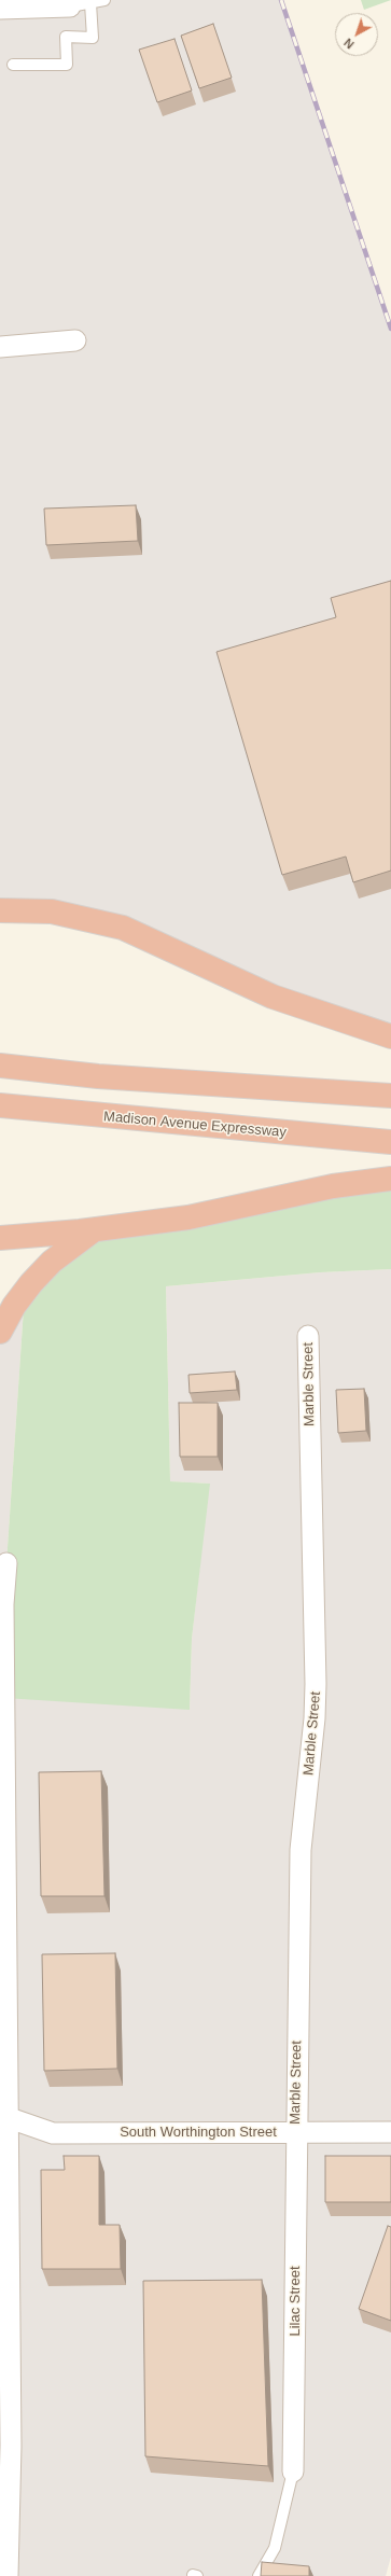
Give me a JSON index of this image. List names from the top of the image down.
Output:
{
  "streets": {
    "highway": ["Madison Avenue Expressway"],
    "street": ["Marble Street", "South Worthington Street", "Lilac Street"]
  },
  "crossings": [
    ["Marble Street", "South Worthington Street"],
    ["Marble Street", "Lilac Street"],
    ["South Worthington Street", "Lilac Street"]
  ],
  "north": "bottom left"
}
